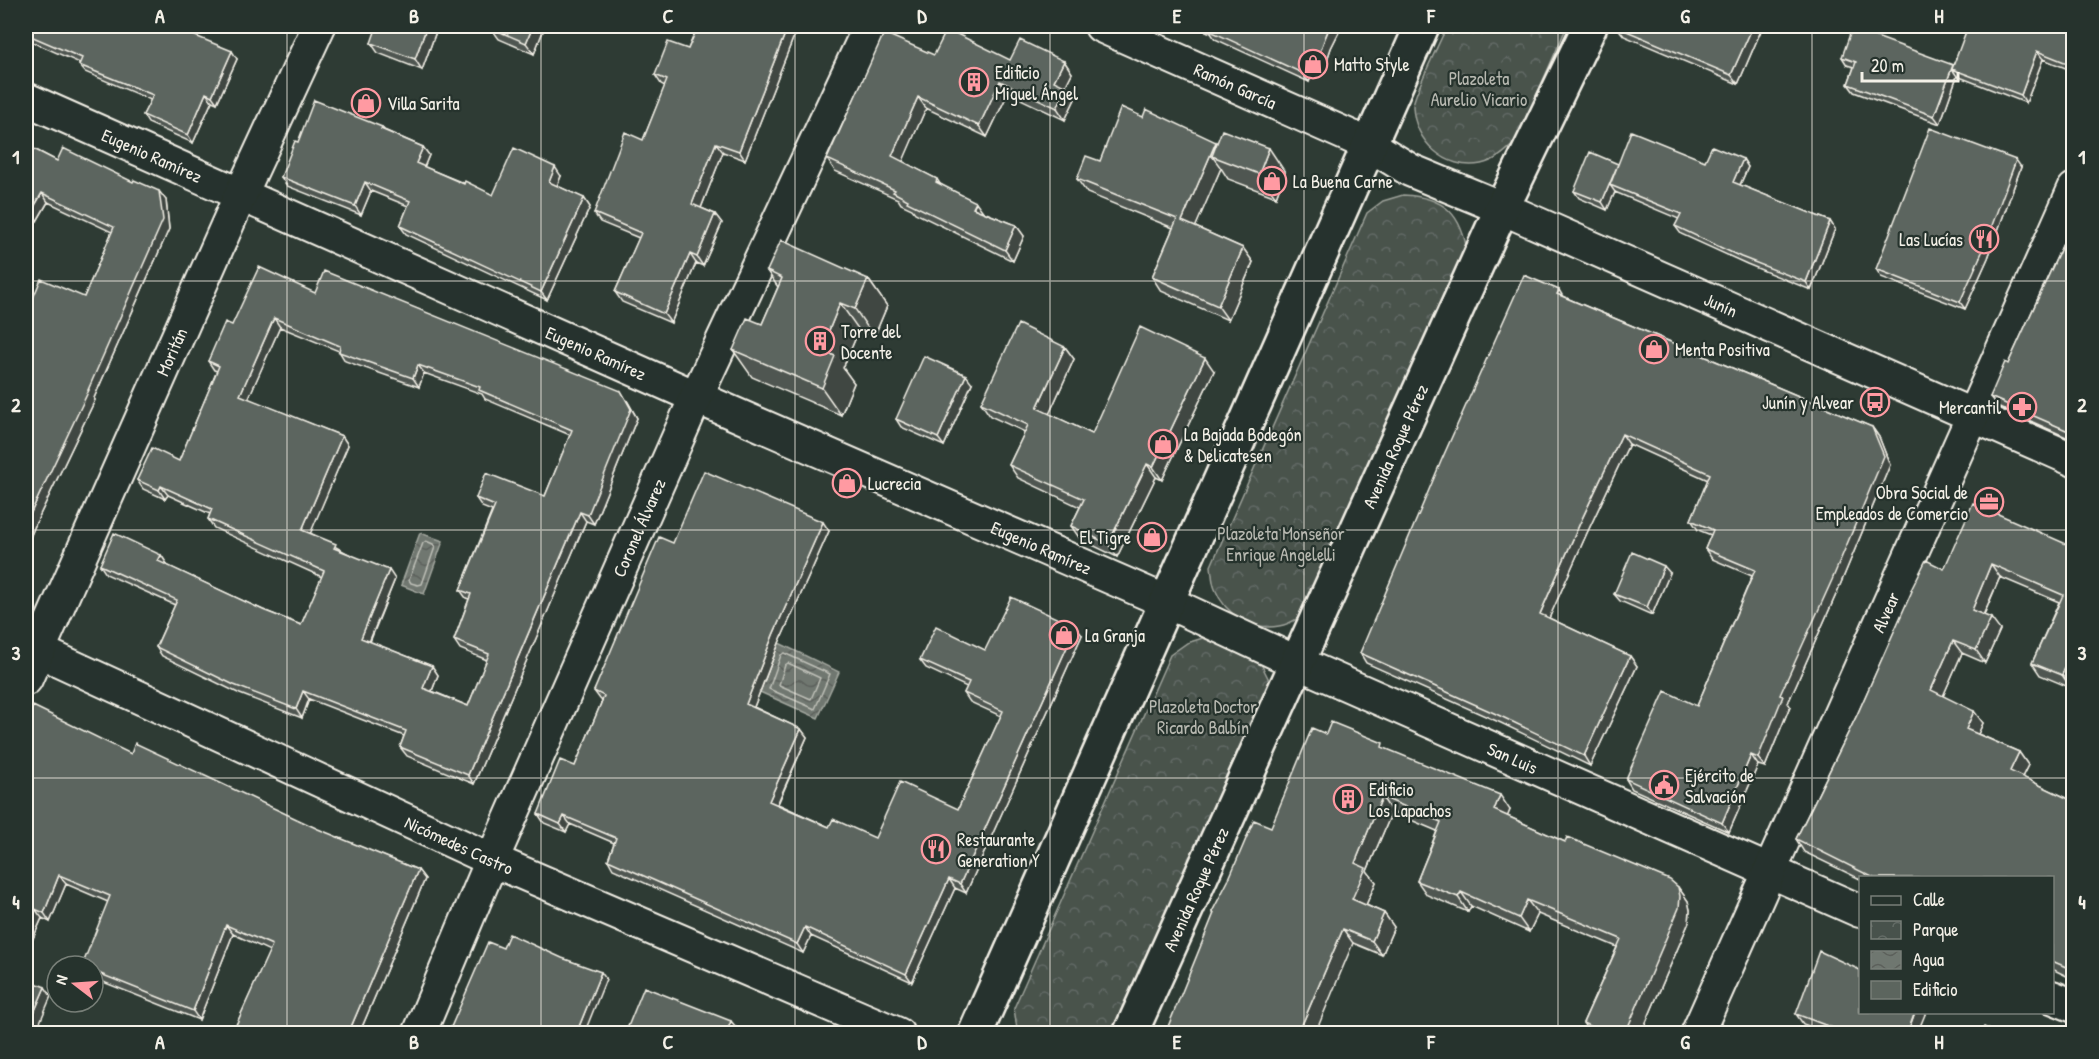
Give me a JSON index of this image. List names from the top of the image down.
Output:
{
  "streets": {
    "main road": ["Avenida Roque Pérez"],
    "street": [
      "Ramón García",
      "Eugenio Ramírez",
      "Junín",
      "Moritán",
      "Coronel Álvarez",
      "Alvear",
      "San Luis",
      "Nicómedes Castro"
    ]
  },
  "crossings": [
    ["Ramón García", "Junín"],
    ["Eugenio Ramírez", "Moritán"],
    ["Eugenio Ramírez", "Coronel Álvarez"],
    ["Eugenio Ramírez", "San Luis"],
    ["Junín", "Avenida Roque Pérez"],
    ["Junín", "Alvear"],
    ["Moritán", "Nicómedes Castro"],
    ["Avenida Roque Pérez", "San Luis"],
    ["Coronel Álvarez", "Nicómedes Castro"],
    ["Alvear", "San Luis"]
  ],
  "parks": ["Plazoleta Aurelio Vicario", "Plazoleta Monseñor Enrique Angelelli", "Plazoleta Doctor Ricardo Balbín"],
  "places": {
    "shop": [
      "Matto Style",
      "Villa Sarita",
      "La Buena Carne",
      "Menta Positiva",
      "La Bajada Bodegón & Delicatesen",
      "Lucrecia",
      "El Tigre",
      "La Granja"
    ],
    "building": ["Edificio Miguel Ángel", "Torre del Docente", "Edificio Los Lapachos"],
    "restaurant": ["Las Lucías", "Restaurante Generation Y"],
    "bus stop": ["Junín y Alvear"],
    "pharmacy": ["Mercantil"],
    "office": ["Obra Social de Empleados de Comercio"],
    "public building": ["Ejército de Salvación"]
  },
  "legend": [
    "Calle",
    "Parque",
    "Agua",
    "Edificio"
  ],
  "scale_bar": "20 m",
  "north": "left",
  "grid": {
    "columns": [
      "A",
      "B",
      "C",
      "D",
      "E",
      "F",
      "G",
      "H"
    ],
    "rows": [
      "1",
      "2",
      "3",
      "4"
    ]
  }
}
